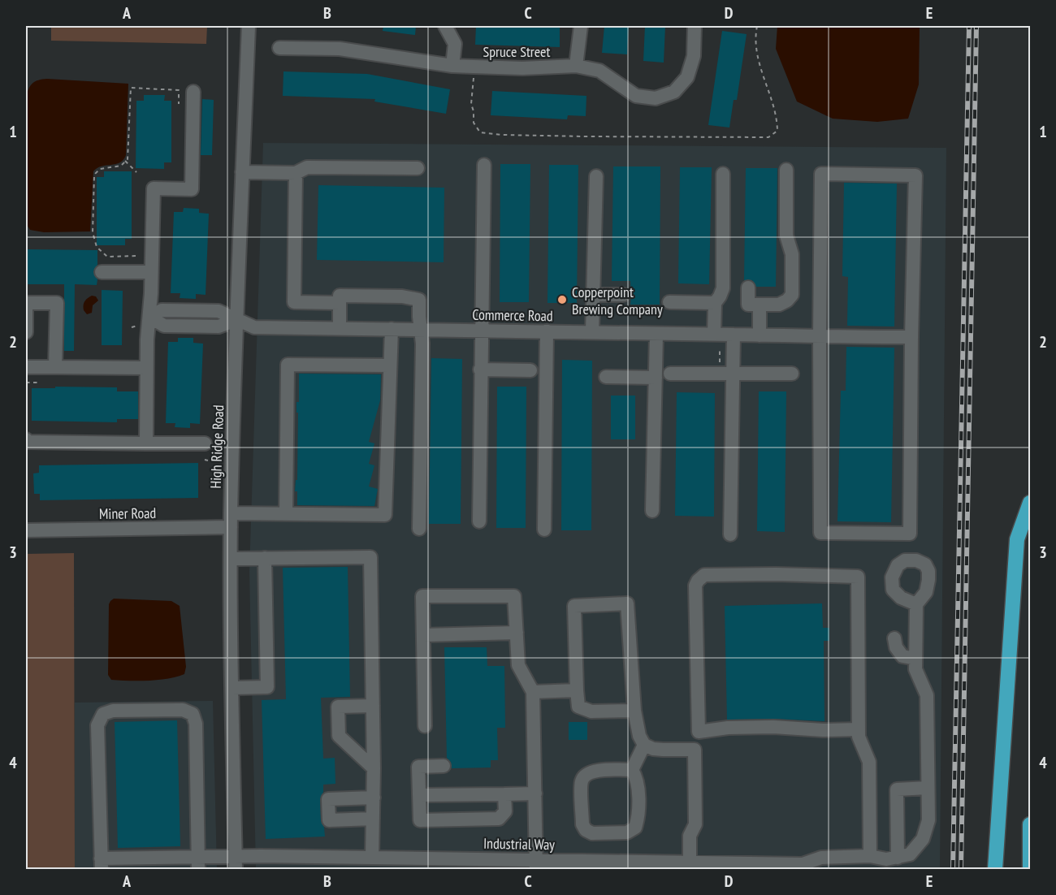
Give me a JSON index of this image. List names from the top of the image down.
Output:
{
  "streets": {
    "street": [
      "Spruce Street",
      "Commerce Road",
      "High Ridge Road",
      "Miner Road",
      "Industrial Way"
    ]
  },
  "crossings": [
    ["Commerce Road", "High Ridge Road"],
    ["High Ridge Road", "Miner Road"],
    ["High Ridge Road", "Industrial Way"]
  ],
  "places": ["Copperpoint Brewing Company"],
  "grid": {
    "columns": [
      "A",
      "B",
      "C",
      "D",
      "E"
    ],
    "rows": [
      "1",
      "2",
      "3",
      "4"
    ]
  }
}
